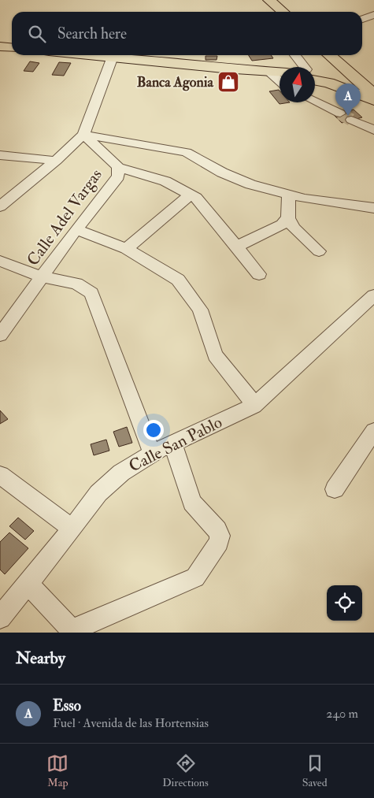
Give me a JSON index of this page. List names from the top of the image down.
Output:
{
  "streets": {
    "street": ["Calle Adel Vargas", "Calle San Pablo"]
  },
  "places": {
    "shop": ["Banca Agonia"]
  },
  "north": "top",
  "page": {
    "search": "Search here",
    "pins": "A",
    "heading": "Nearby",
    "list": [
      {
        "mark": "A",
        "name": "Esso",
        "note": "Fuel · Avenida de las Hortensias",
        "value": "240 m"
      }
    ],
    "nav": ["Map", "Directions", "Saved"]
  }
}
